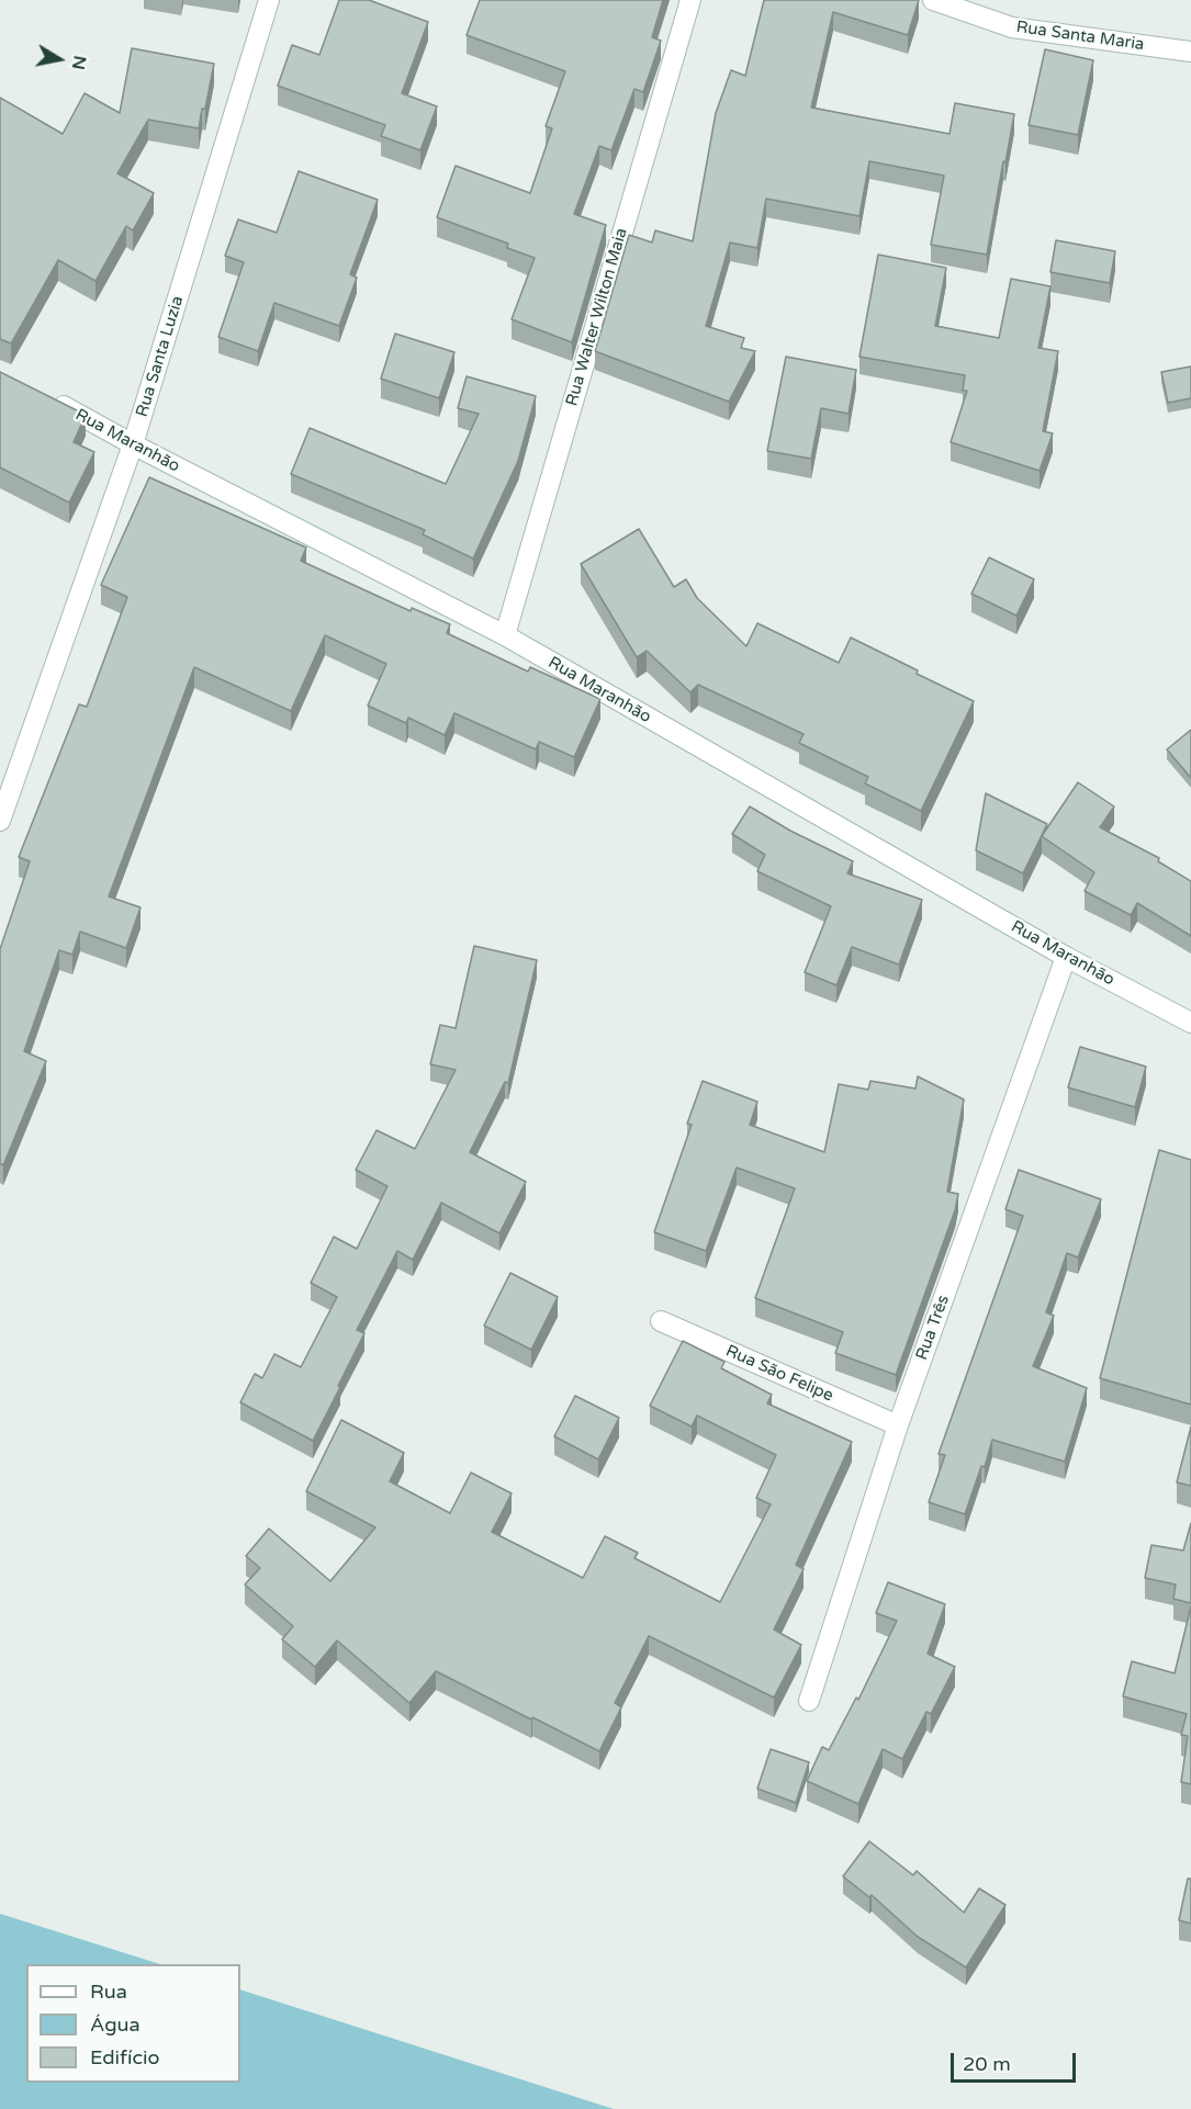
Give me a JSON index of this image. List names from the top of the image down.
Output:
{
  "streets": {
    "street": [
      "Rua Santa Maria",
      "Rua Walter Wilton Maia",
      "Rua Santa Luzia",
      "Rua Maranhão",
      "Rua Três",
      "Rua São Felipe"
    ]
  },
  "crossings": [
    ["Rua Walter Wilton Maia", "Rua Maranhão"],
    ["Rua Santa Luzia", "Rua Maranhão"],
    ["Rua Maranhão", "Rua Três"],
    ["Rua Três", "Rua São Felipe"]
  ],
  "legend": ["Rua", "Água", "Edifício"],
  "scale_bar": "20 m",
  "north": "right"
}
